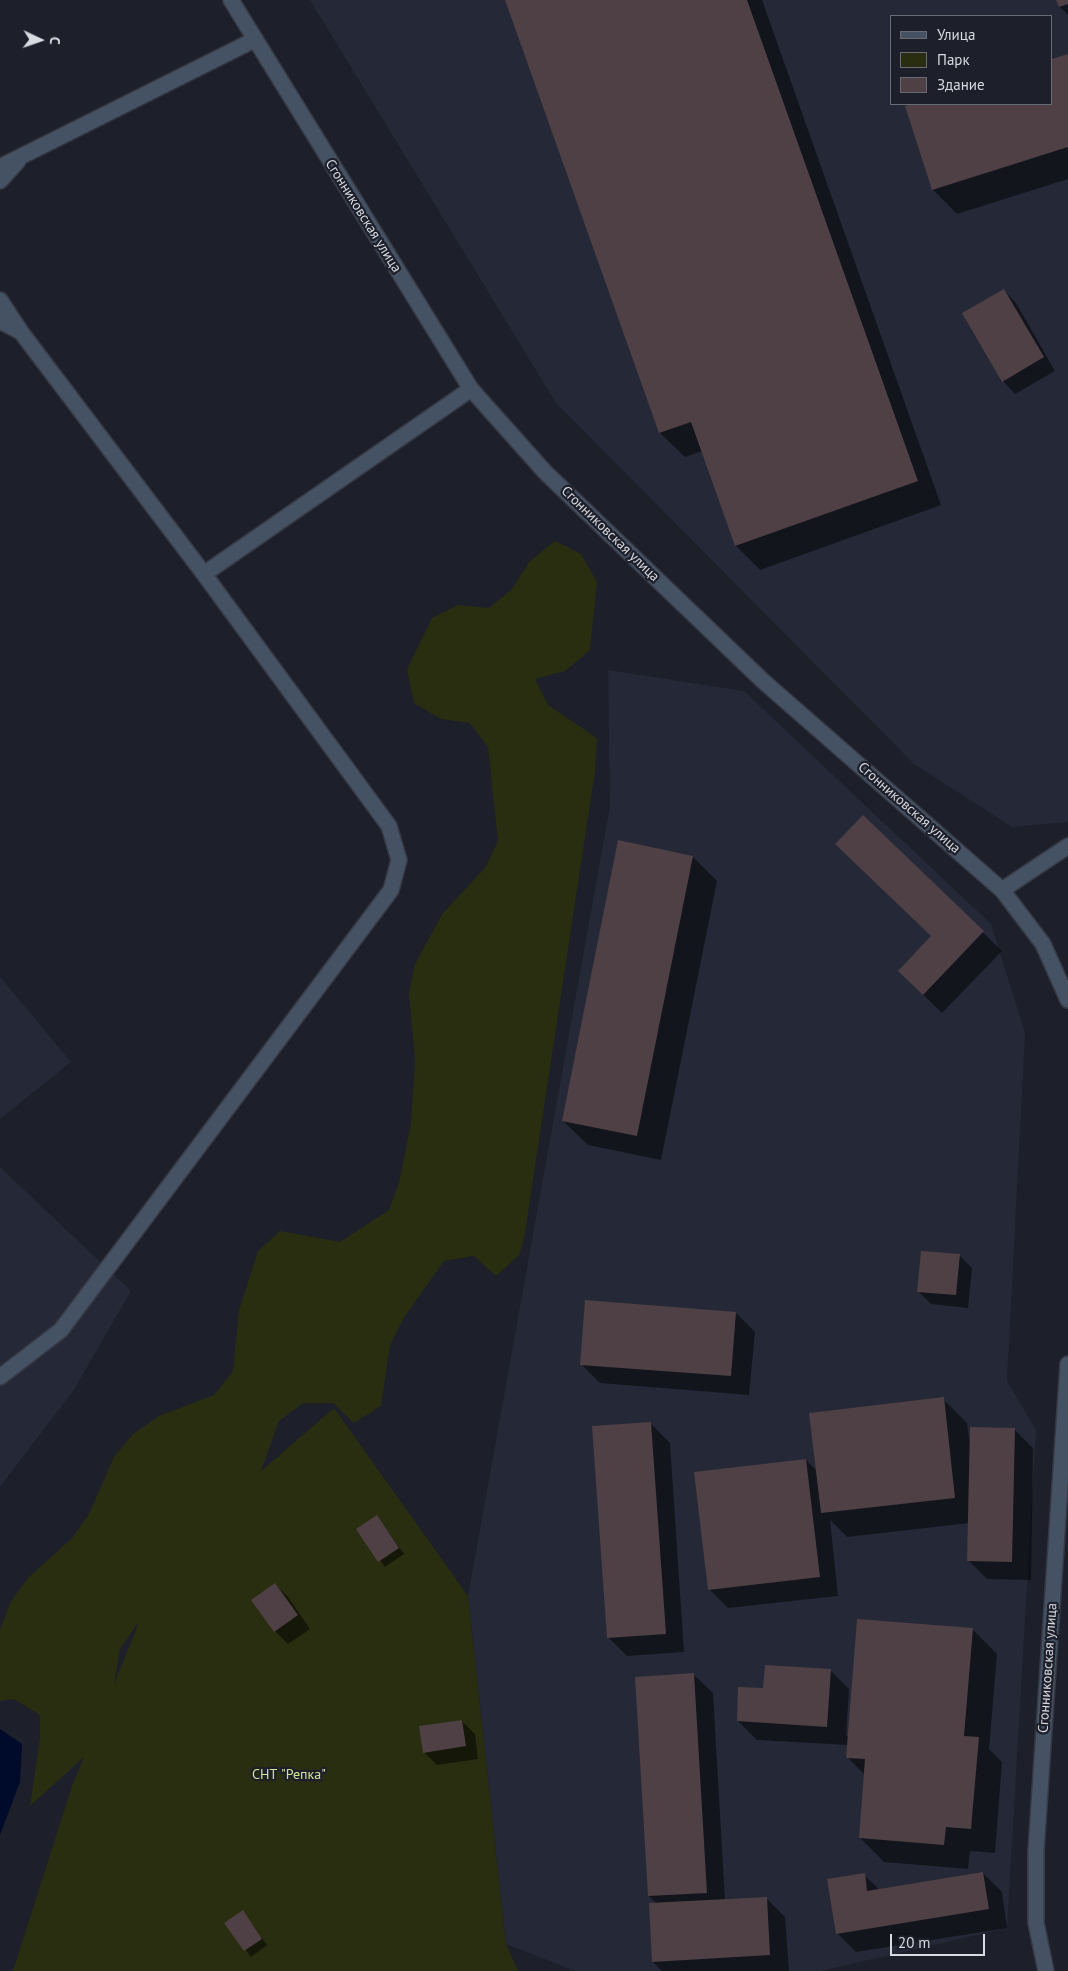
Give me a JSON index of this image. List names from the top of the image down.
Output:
{
  "streets": {
    "street": ["Сгонниковская улица"]
  },
  "parks": ["СНТ \"Репка\""],
  "legend": ["Улица", "Парк", "Здание"],
  "scale_bar": "20 m",
  "north": "right"
}
